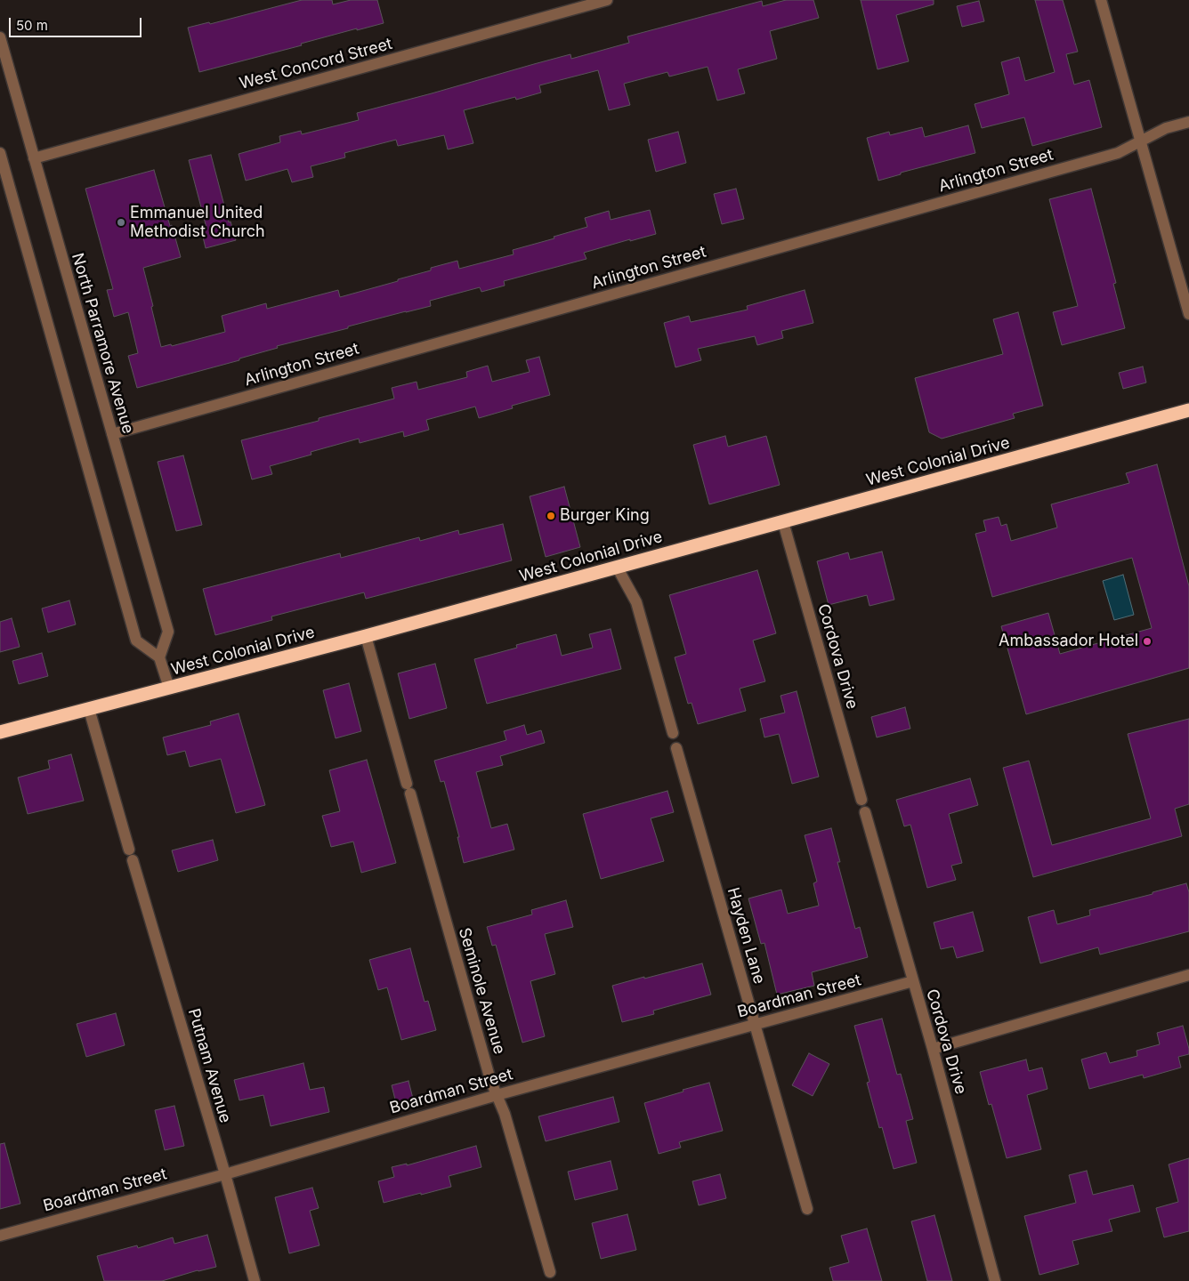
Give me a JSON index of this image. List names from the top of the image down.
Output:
{
  "streets": {
    "highway": ["West Colonial Drive"],
    "street": [
      "West Concord Street",
      "Arlington Street",
      "North Parramore Avenue",
      "Cordova Drive",
      "Hayden Lane",
      "Seminole Avenue",
      "Boardman Street",
      "Putnam Avenue"
    ]
  },
  "crossings": [
    ["West Concord Street", "North Parramore Avenue"],
    ["Arlington Street", "North Parramore Avenue"],
    ["West Colonial Drive", "Cordova Drive"],
    ["West Colonial Drive", "Seminole Avenue"],
    ["West Colonial Drive", "Putnam Avenue"],
    ["Cordova Drive", "Boardman Street"],
    ["Hayden Lane", "Boardman Street"],
    ["Seminole Avenue", "Boardman Street"],
    ["Boardman Street", "Putnam Avenue"]
  ],
  "places": ["Emmanuel United Methodist Church", "Burger King", "Ambassador Hotel"],
  "scale_bar": "50 m"
}
